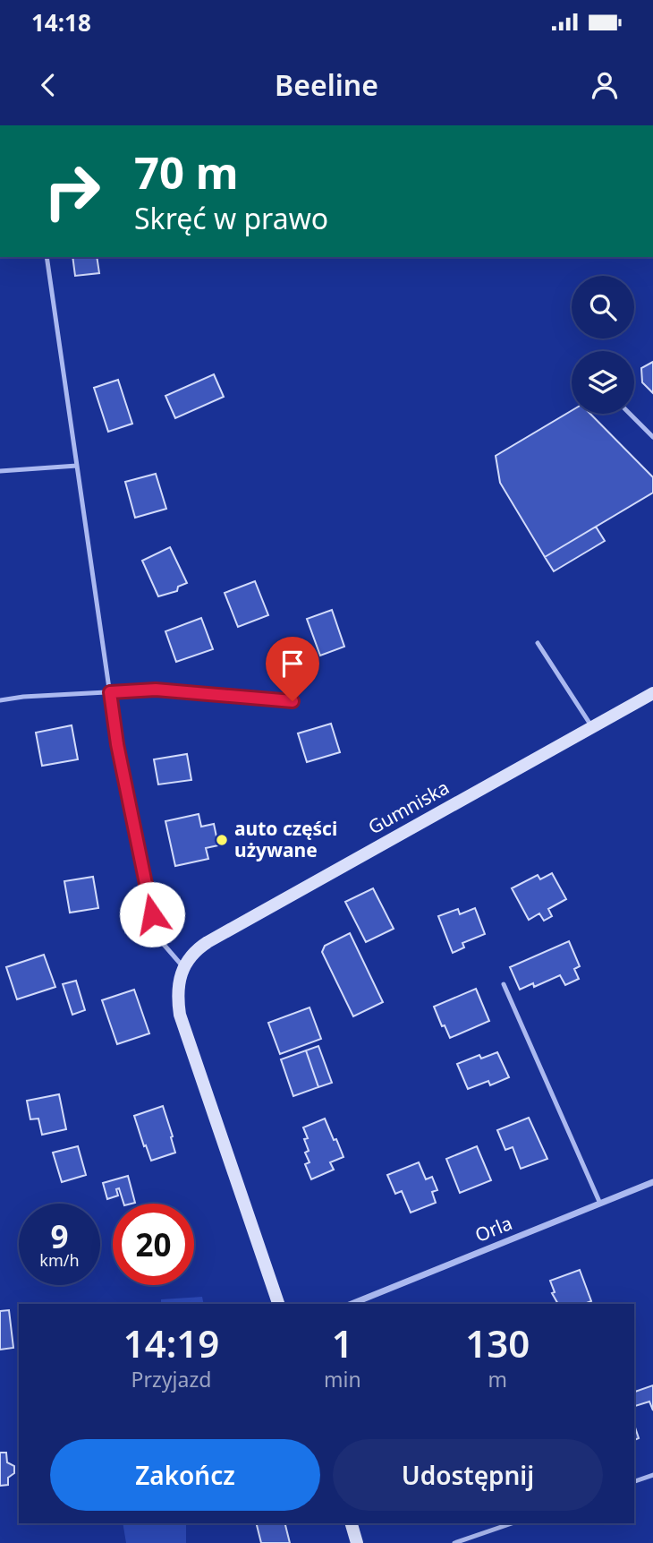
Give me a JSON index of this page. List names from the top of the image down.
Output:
{
  "streets": {
    "street": ["Gumniska", "Orla"]
  },
  "places": ["auto części używane"],
  "page": {
    "status": "14:18",
    "header": "Beeline",
    "turn": ["70 m", "Skręć w prawo"],
    "speed": "9 km/h",
    "limit": "20",
    "eta": [
      "14:19",
      "Przyjazd",
      "1",
      "min",
      "130",
      "m"
    ],
    "buttons": ["Zakończ", "Udostępnij"]
  }
}
